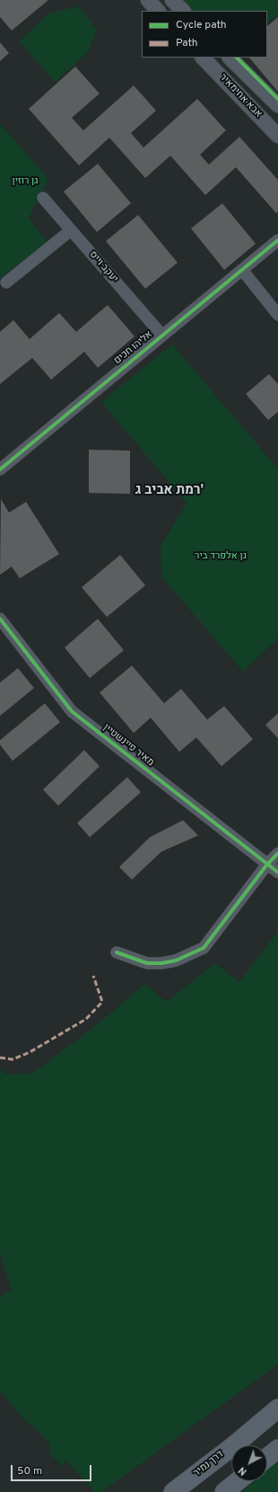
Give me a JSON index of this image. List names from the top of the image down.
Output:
{
  "streets": {
    "highway": ["דרך נמיר"],
    "street": [
      "אבא אחימאיר",
      "יעקב וייס",
      "אליהו חכים",
      "מאיר פיינשטיין"
    ]
  },
  "crossings": [
    ["יעקב וייס", "אליהו חכים"]
  ],
  "districts": ["רמת אביב ג'"],
  "parks": ["גן רוזין", "גן אלפרד ביר"],
  "legend": ["Cycle path", "Path"],
  "scale_bar": "50 m",
  "north": "bottom left"
}
